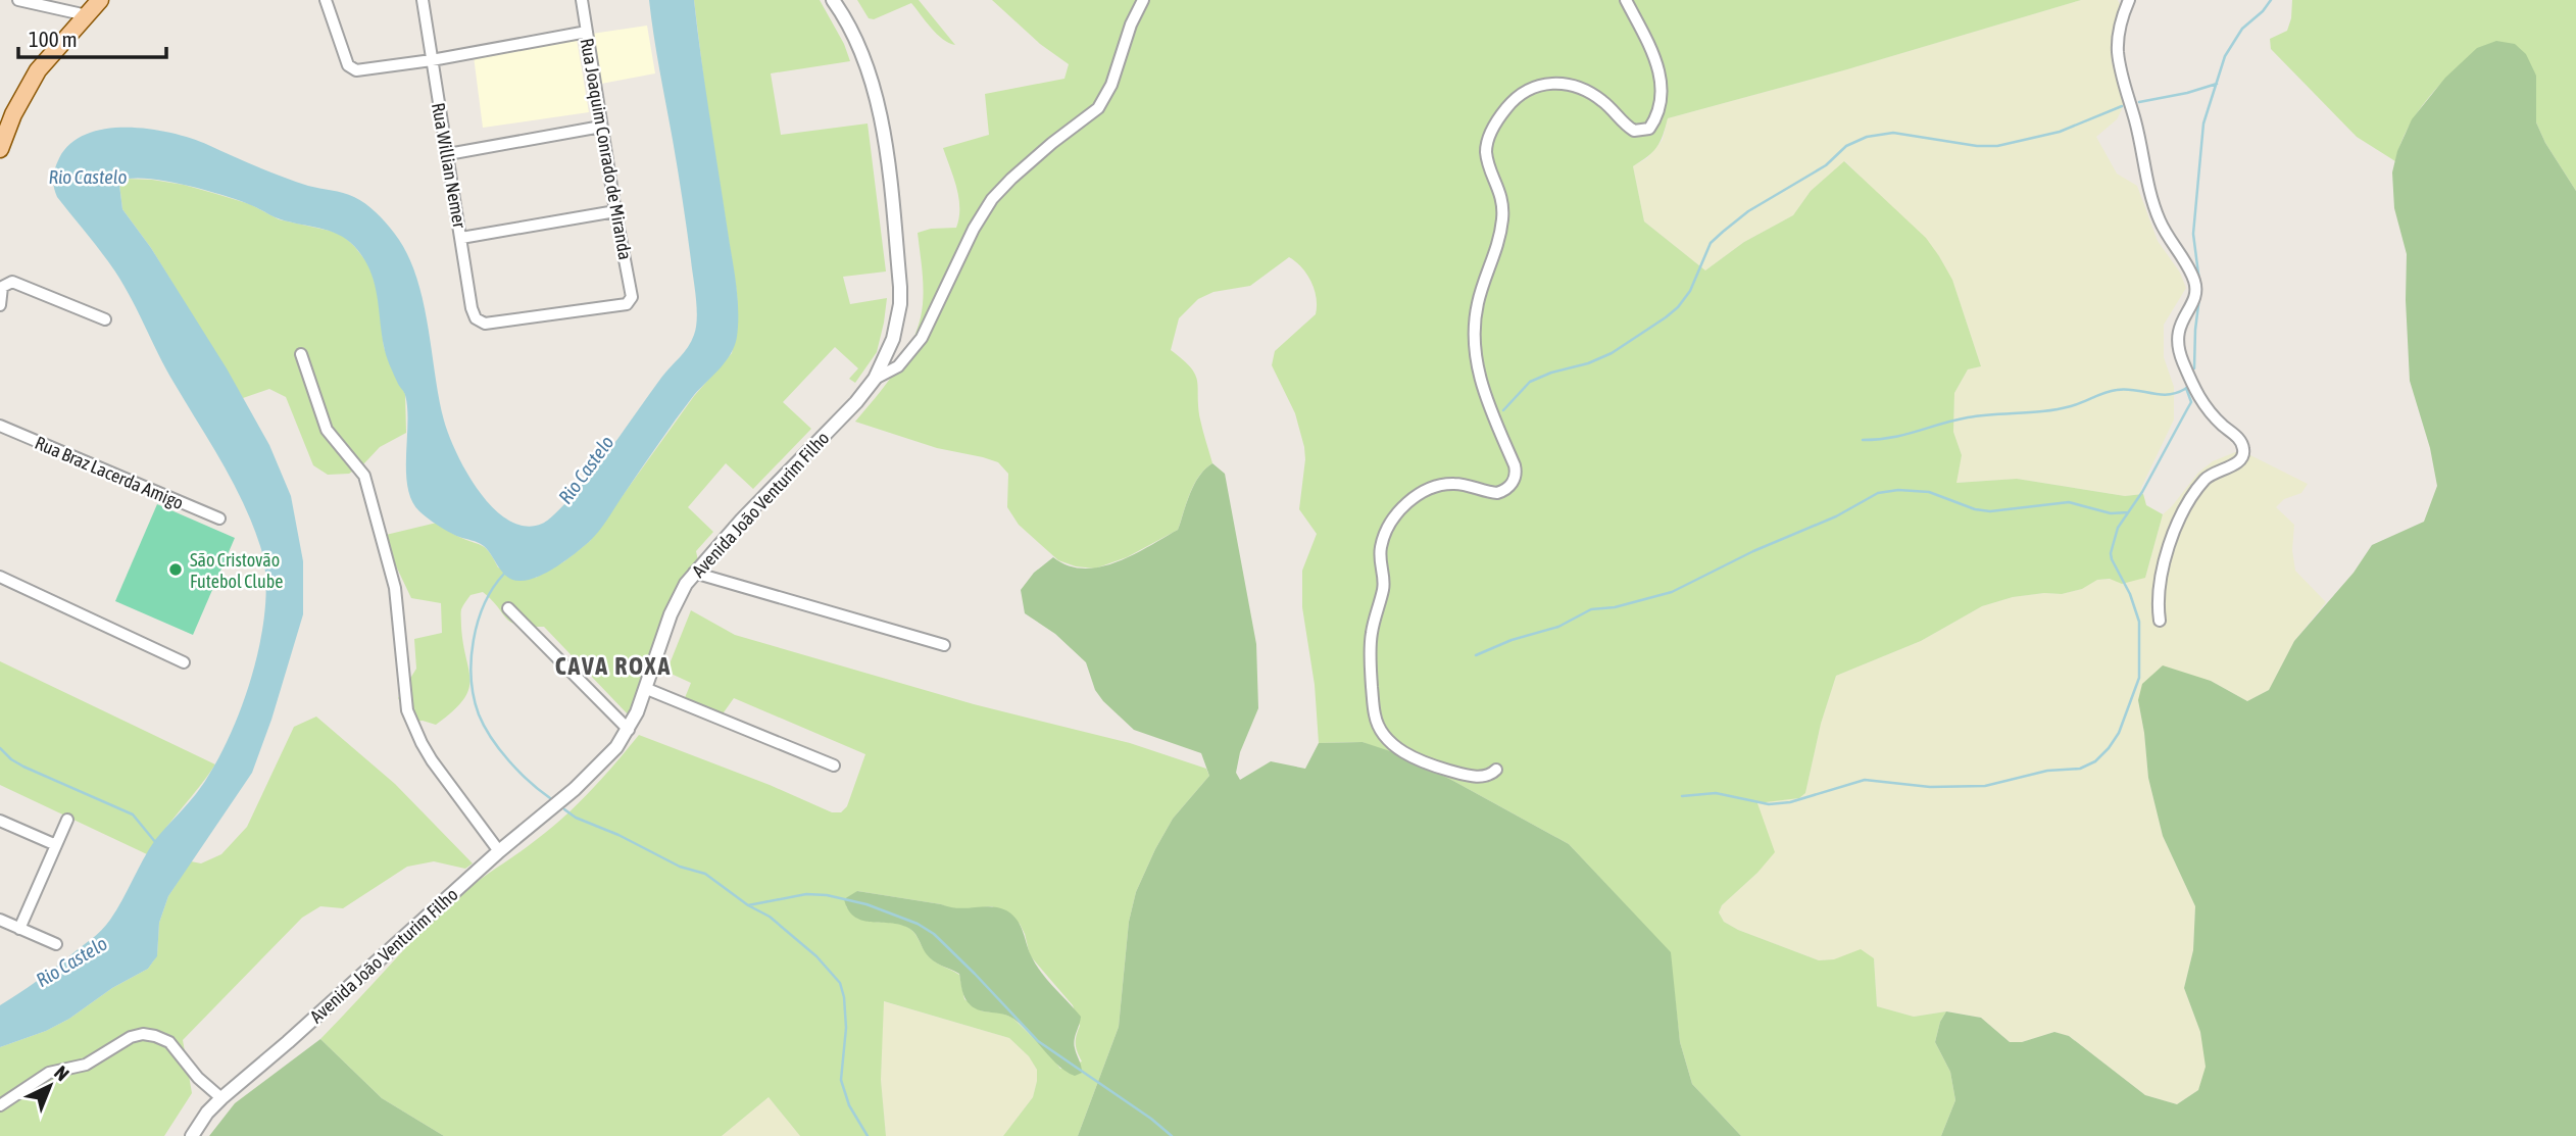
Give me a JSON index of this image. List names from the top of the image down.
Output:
{
  "streets": {
    "street": [
      "Rua Joaquim Conrado de Miranda",
      "Rua Willian Nemer",
      "Rua Braz Lacerda Amigo",
      "Avenida João Venturim Filho"
    ]
  },
  "crossings": [
    ["Rua Joaquim Conrado de Miranda", "Rua Willian Nemer"]
  ],
  "districts": ["CAVA ROXA"],
  "water": ["Rio Castelo"],
  "places": ["São Cristovão Futebol Clube"],
  "scale_bar": "100 m",
  "north": "top right"
}
